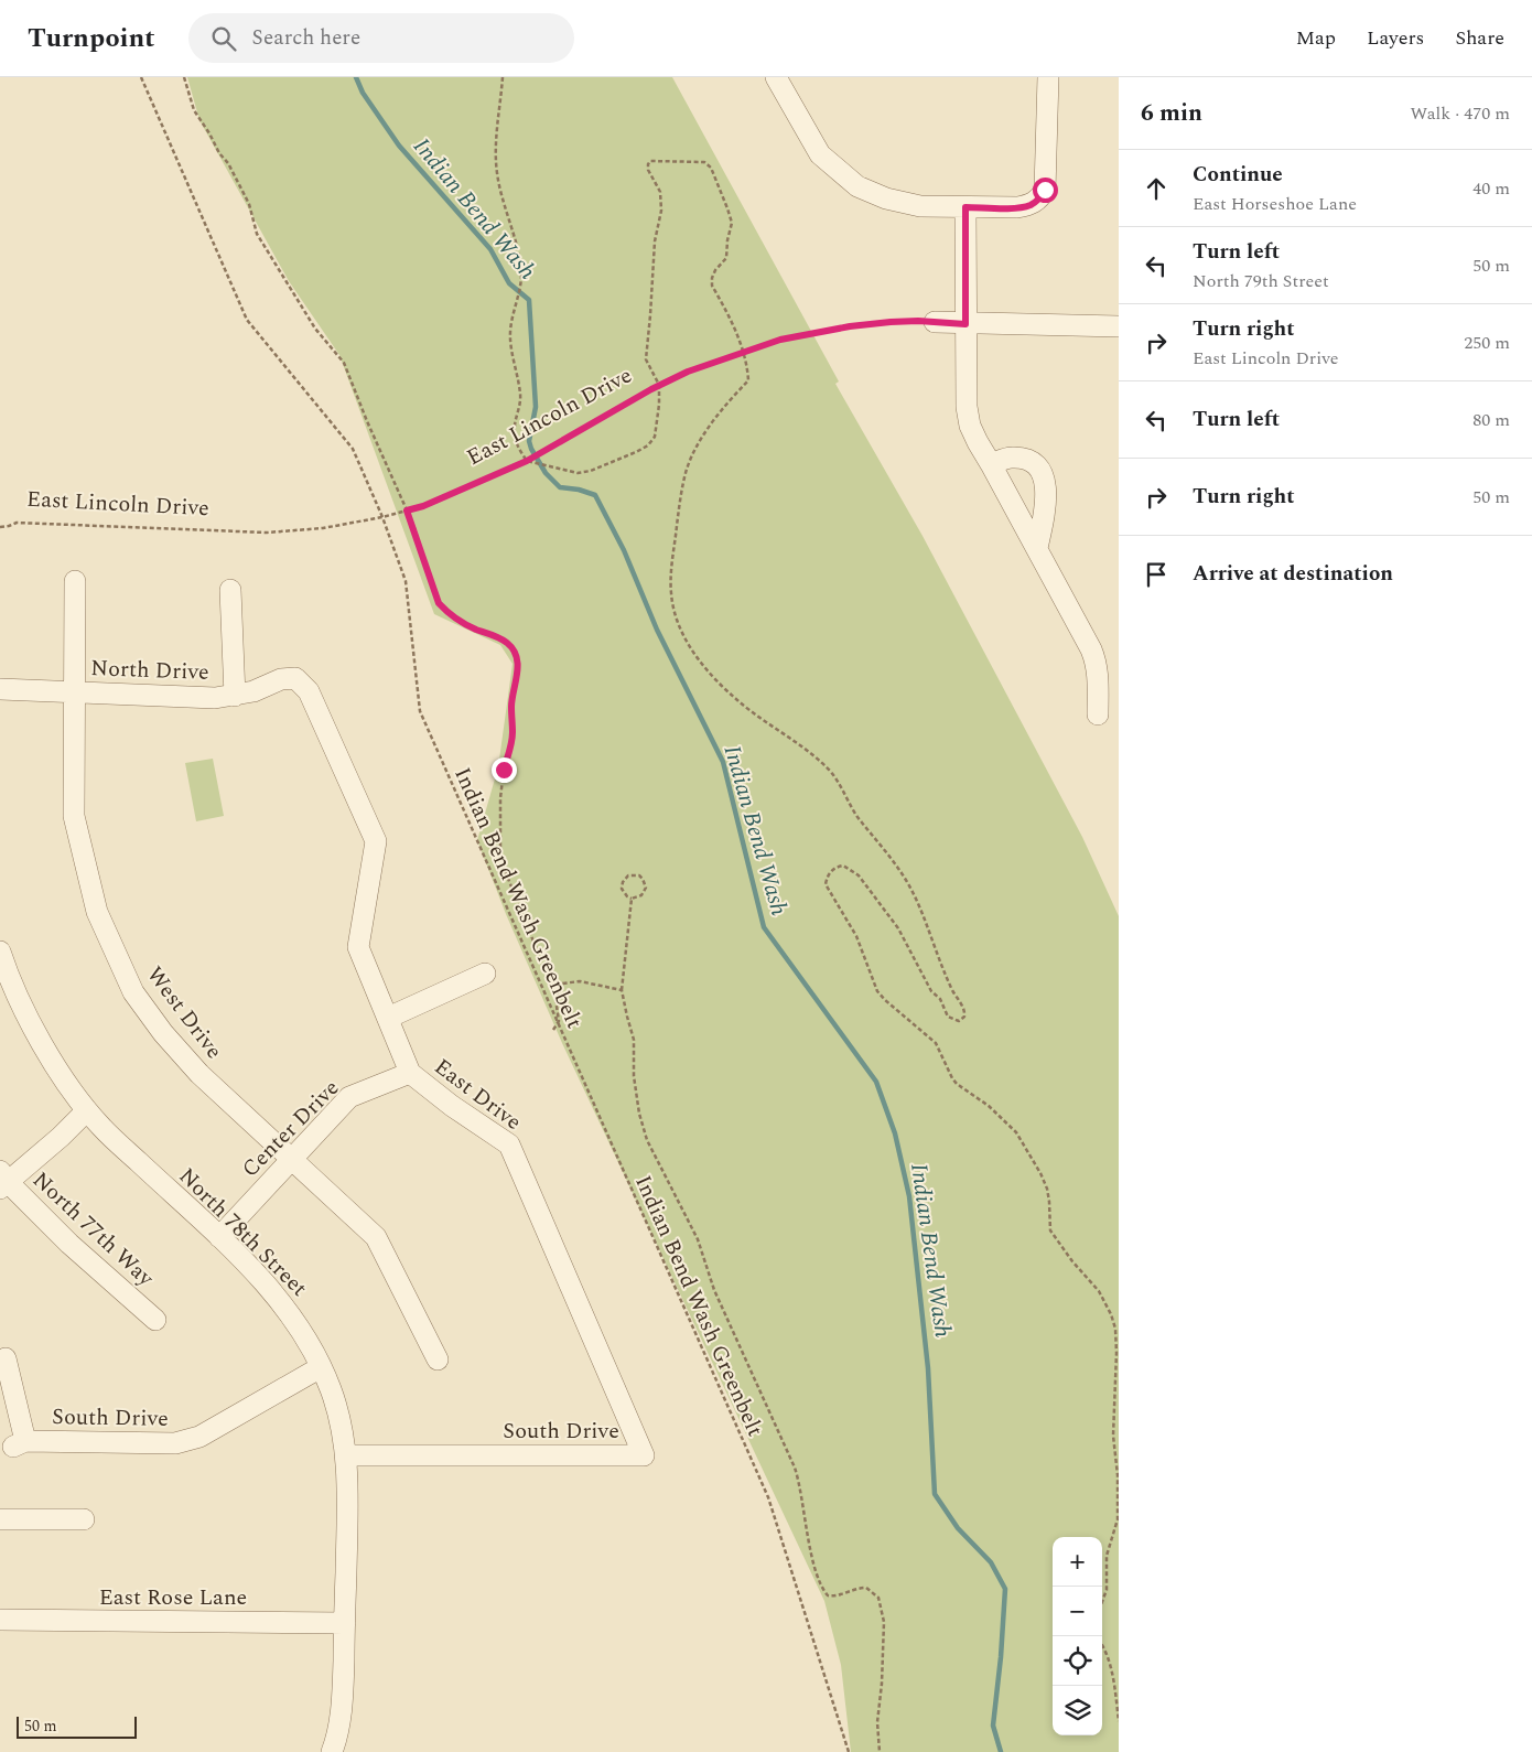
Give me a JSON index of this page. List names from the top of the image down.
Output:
{
  "streets": {
    "street": [
      "North Drive",
      "West Drive",
      "East Drive",
      "Center Drive",
      "North 77th Way",
      "North 78th Street",
      "South Drive",
      "East Rose Lane"
    ],
    "path": ["East Lincoln Drive", "Indian Bend Wash Greenbelt"]
  },
  "crossings": [
    ["East Lincoln Drive", "Indian Bend Wash Greenbelt"],
    ["North Drive", "West Drive"],
    ["North Drive", "East Drive"],
    ["West Drive", "Center Drive"],
    ["East Drive", "Center Drive"],
    ["East Drive", "South Drive"],
    ["Center Drive", "North 78th Street"],
    ["North 78th Street", "South Drive"],
    ["North 78th Street", "East Rose Lane"]
  ],
  "water": ["Indian Bend Wash"],
  "scale_bar": "50 m",
  "page": {
    "header": "Turnpoint",
    "search": "Search here",
    "nav": ["Map", "Layers", "Share"],
    "heading": ["6 min", "Walk · 470 m"],
    "list": [
      ["Continue", "East Horseshoe Lane", "40 m"],
      ["Turn left", "North 79th Street", "50 m"],
      ["Turn right", "East Lincoln Drive", "250 m"],
      ["Turn left", "80 m"],
      ["Turn right", "50 m"],
      "Arrive at destination"
    ],
    "map_buttons": ["+", "−"],
    "scale": "50 m"
  }
}
